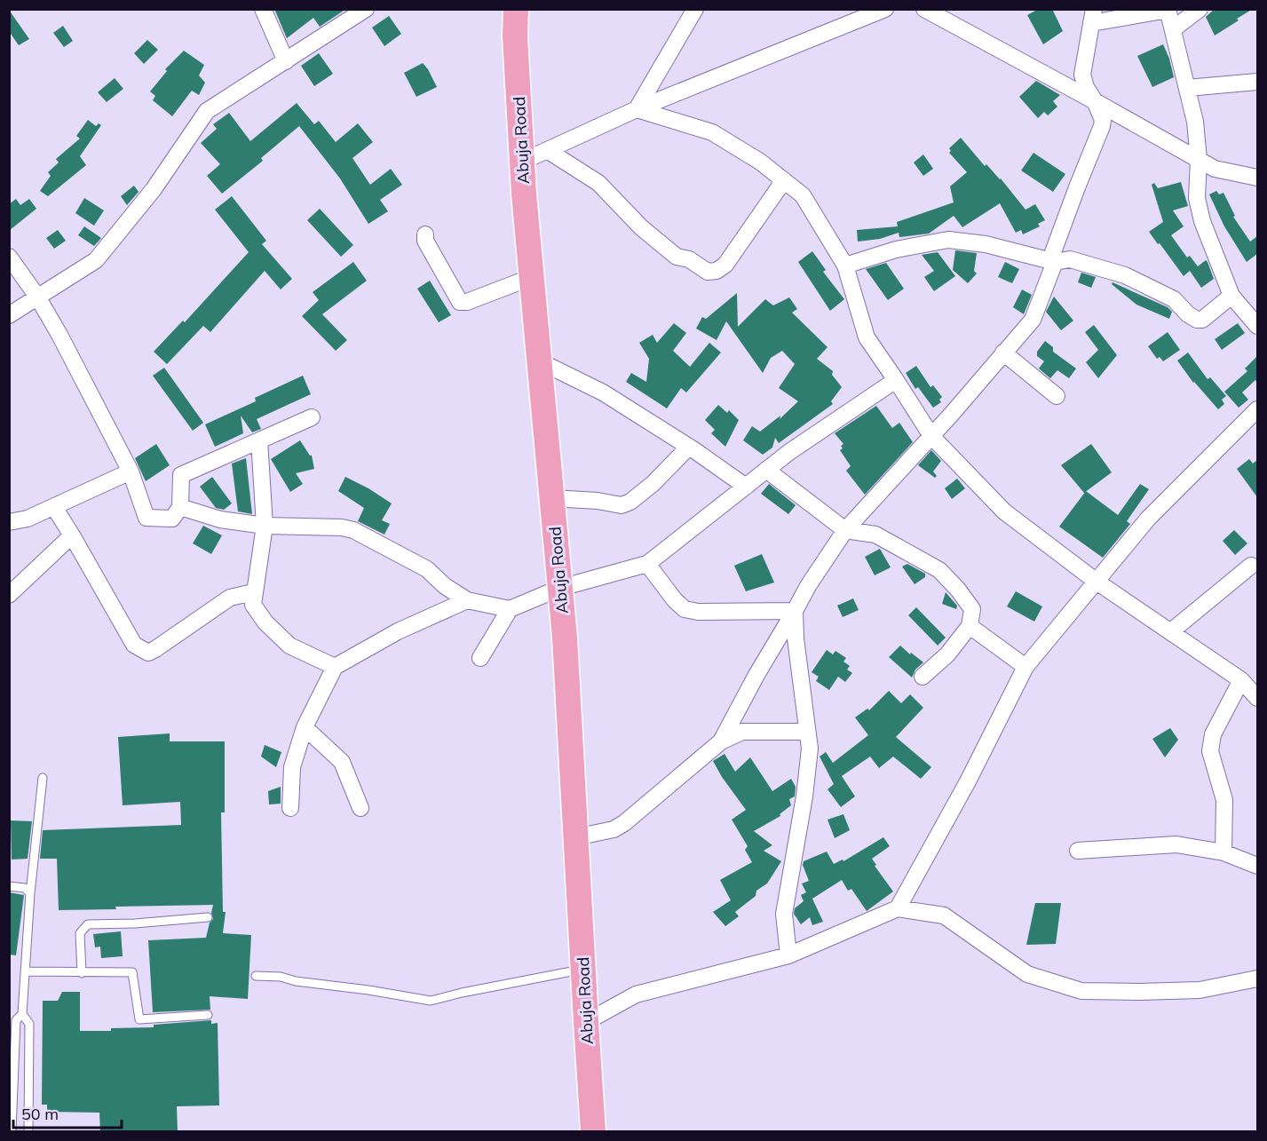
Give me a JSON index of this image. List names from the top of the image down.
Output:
{
  "streets": {
    "main road": ["Abuja Road"]
  },
  "scale_bar": "50 m"
}
